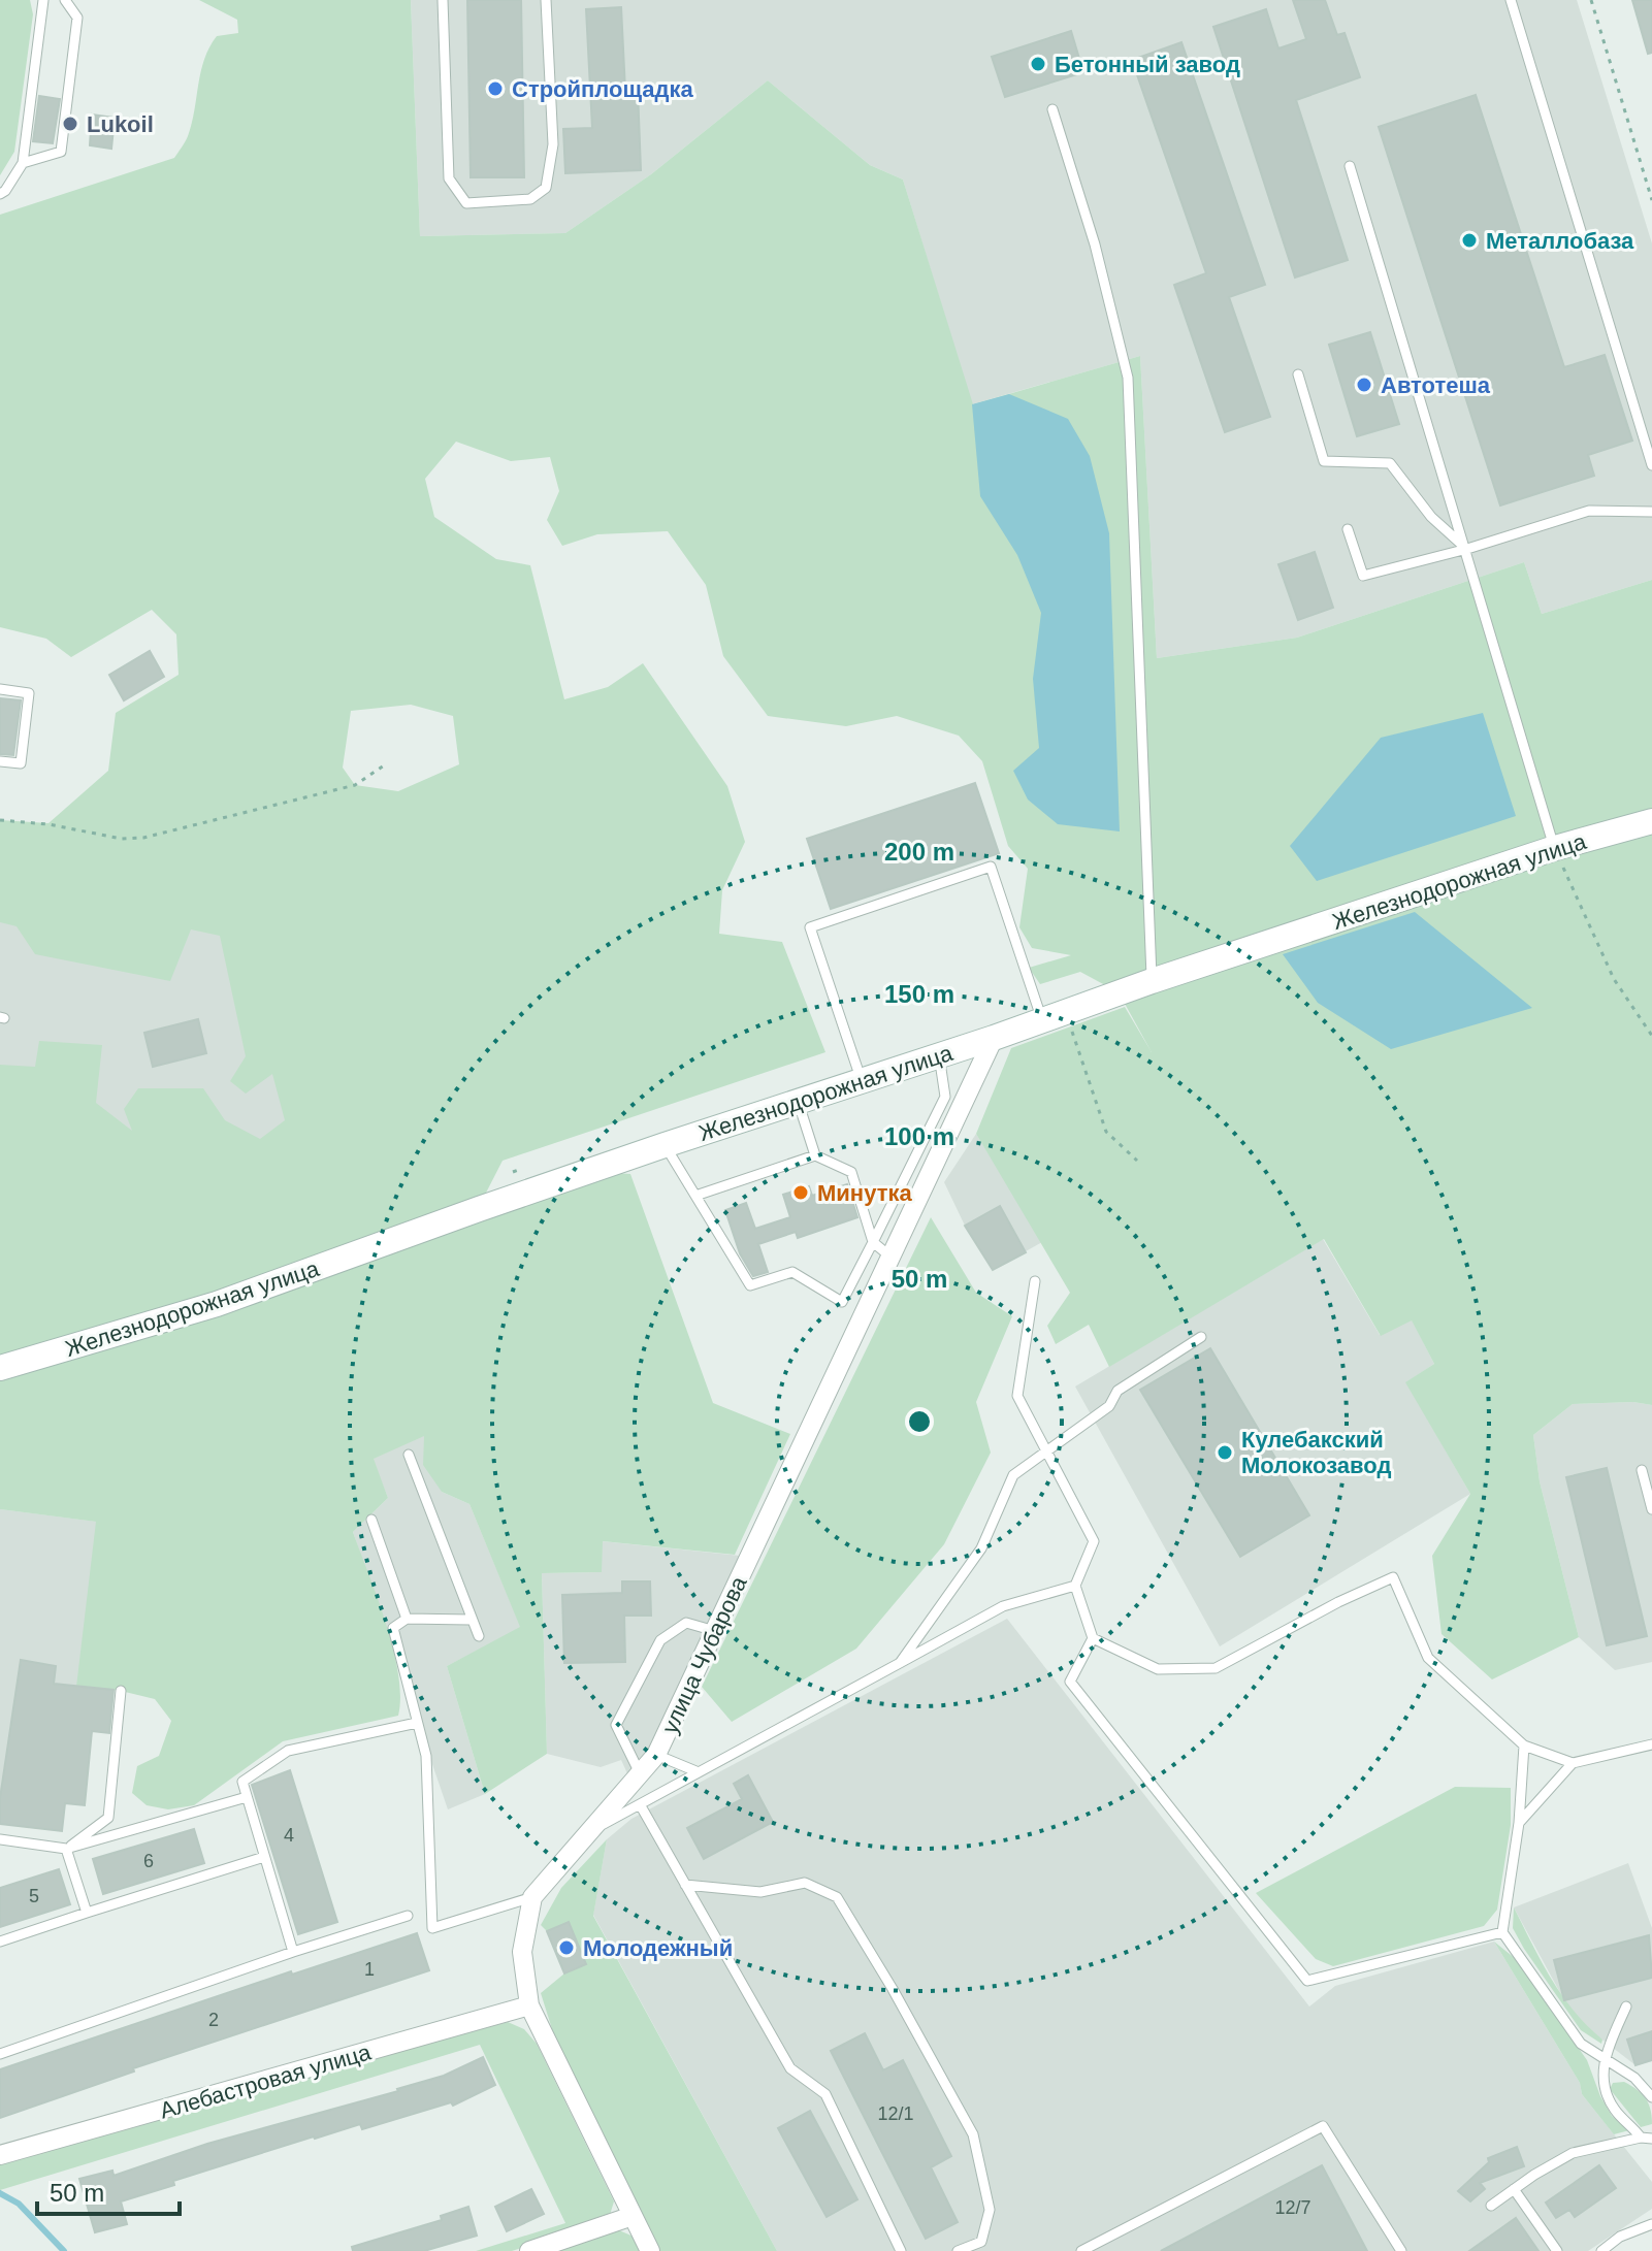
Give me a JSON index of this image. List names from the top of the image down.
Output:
{
  "streets": {
    "street": ["Железнодорожная улица", "улица Чубарова", "Алебастровая улица"]
  },
  "crossings": [
    ["Железнодорожная улица", "улица Чубарова"],
    ["улица Чубарова", "Алебастровая улица"]
  ],
  "places": [
    "Бетонный завод",
    "Стройплощадка",
    "Lukoil",
    "Металлобаза",
    "Автотеша",
    "Минутка",
    "Кулебакский Молокозавод",
    "Молодежный"
  ],
  "house_numbers": [
    "4",
    "6",
    "5",
    "1",
    "2",
    "12/1",
    "12/7"
  ],
  "scale_bar": "50 m",
  "rings": [
    "200 m",
    "150 m",
    "100 m",
    "50 m"
  ]
}
